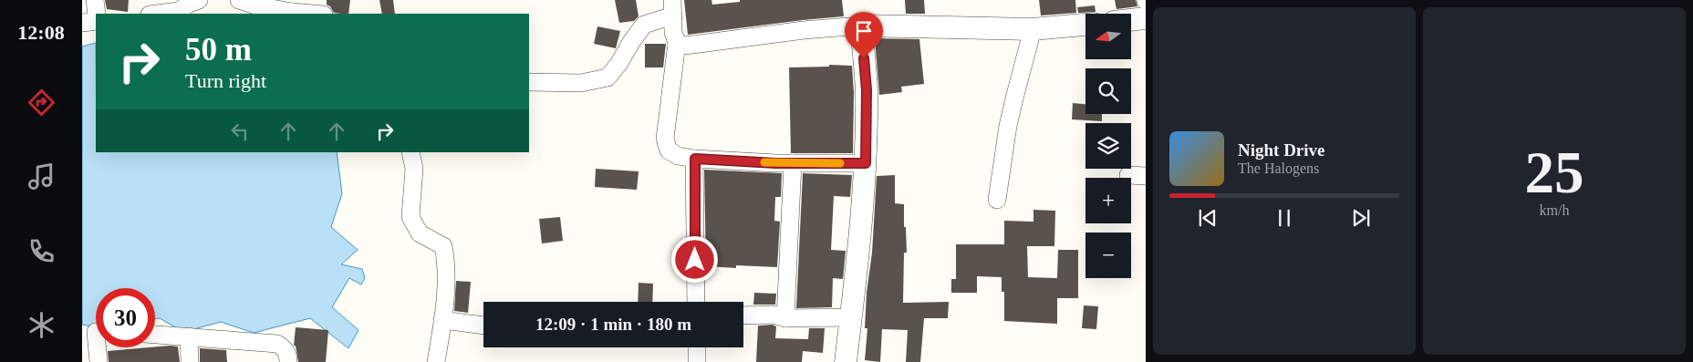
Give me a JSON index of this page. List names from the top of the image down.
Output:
{
  "north": "left",
  "page": {
    "tabs": "12:08",
    "tile": ["25", "km/h"],
    "map_buttons": ["+", "−"],
    "turn": ["50 m", "Turn right"],
    "song": ["Night Drive", "The Halogens"],
    "limit": "30",
    "trip": "12:09 · 1 min · 180 m"
  }
}
